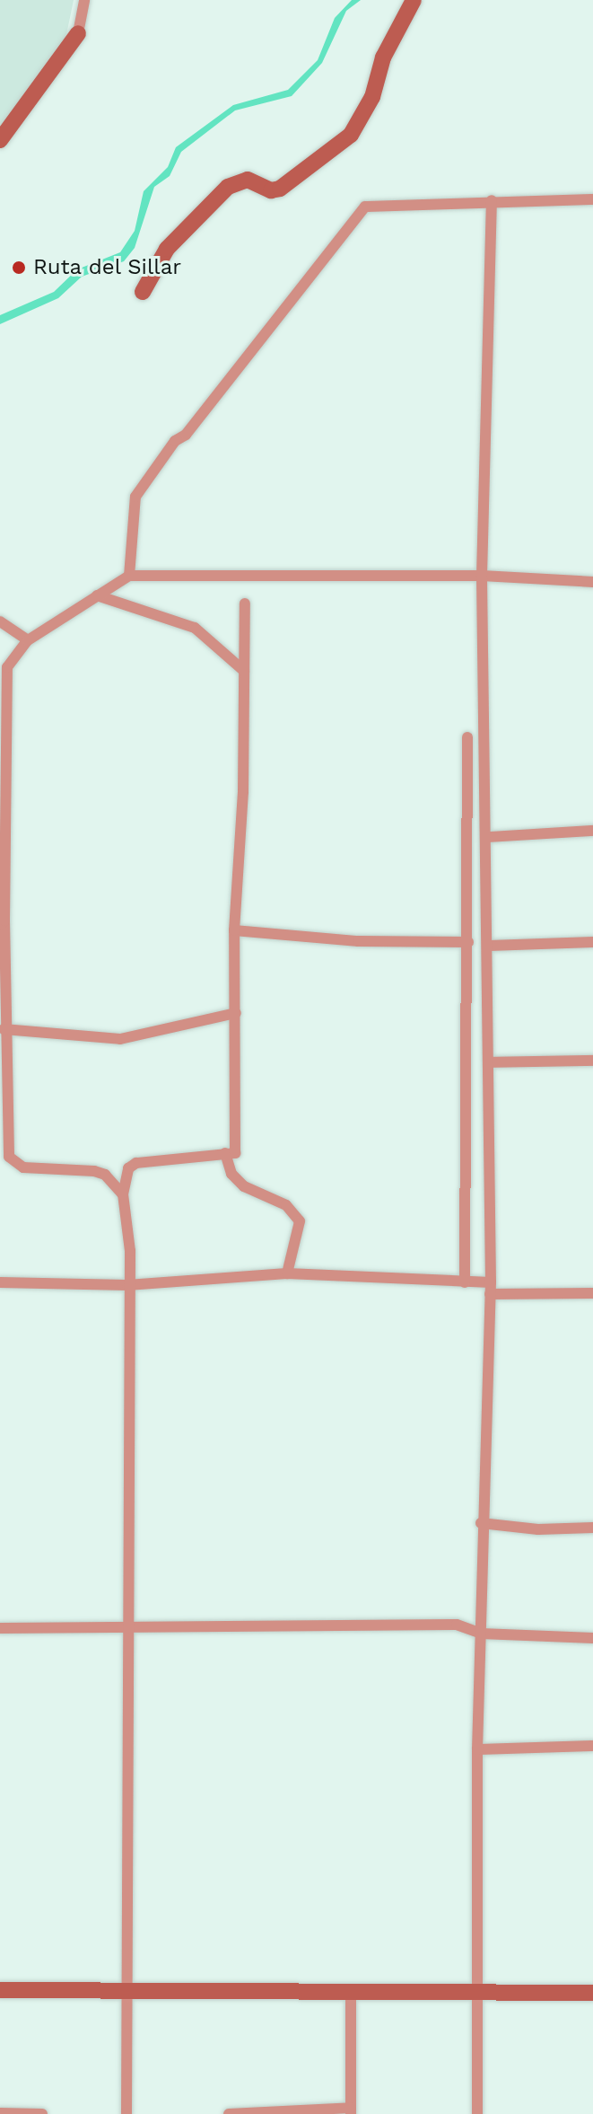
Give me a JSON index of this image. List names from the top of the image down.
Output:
{
  "places": ["Ruta del Sillar"]
}
